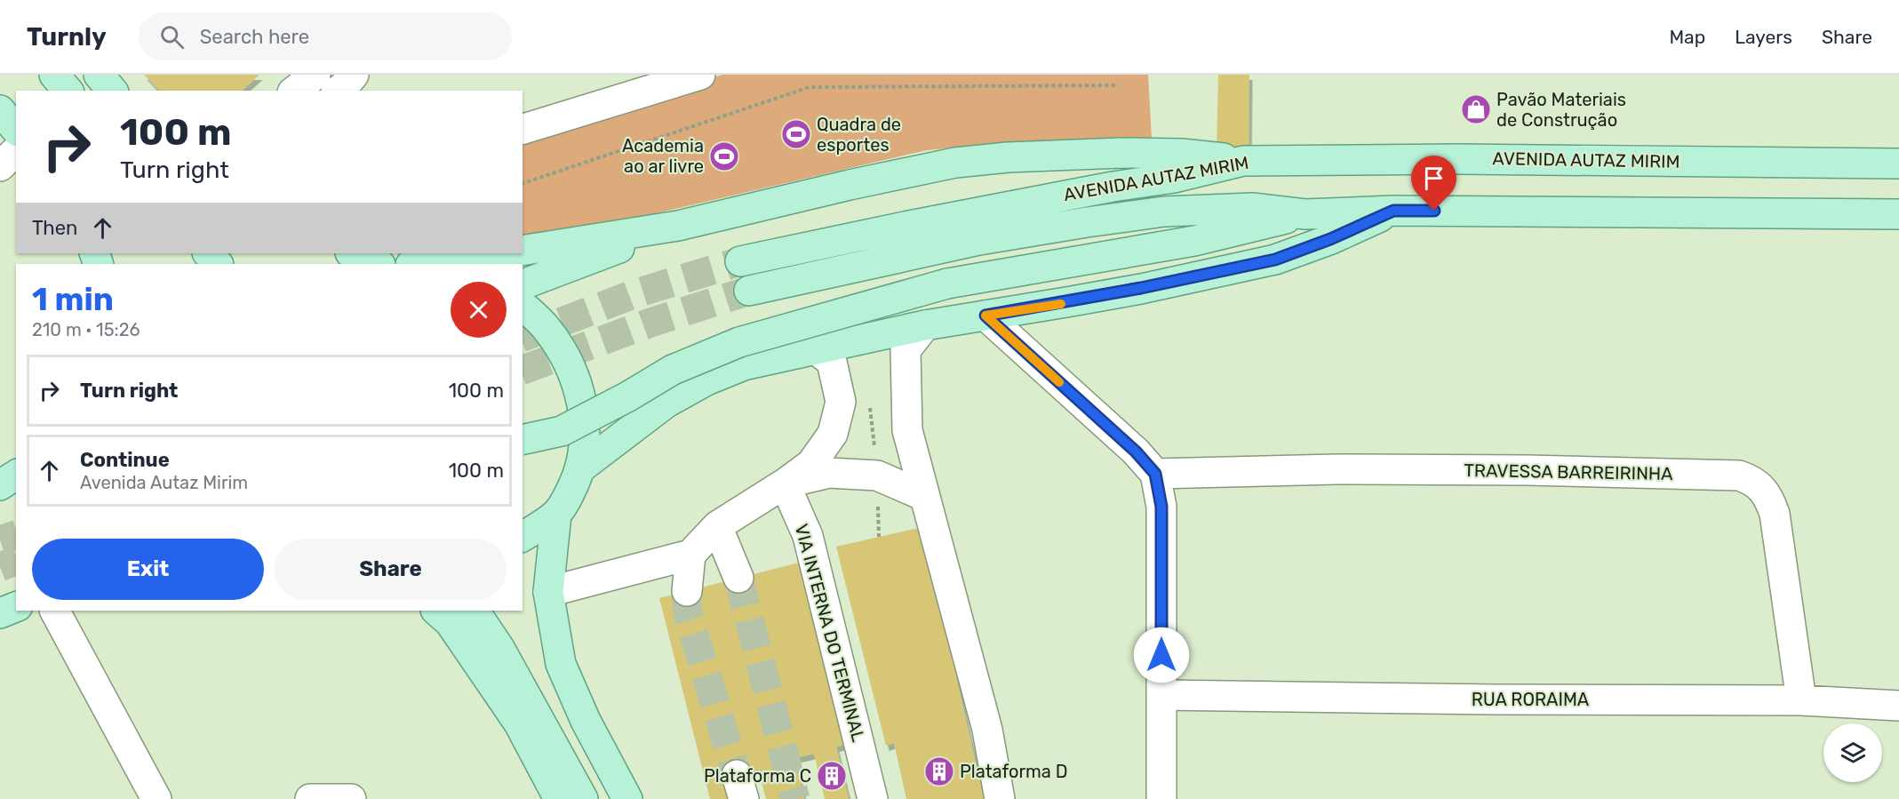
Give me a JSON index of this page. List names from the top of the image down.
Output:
{
  "streets": {
    "main road": ["AVENIDA AUTAZ MIRIM"],
    "street": ["TRAVESSA BARREIRINHA", "VIA INTERNA DO TERMINAL", "RUA RORAIMA"]
  },
  "crossings": [
    ["TRAVESSA BARREIRINHA", "RUA RORAIMA"]
  ],
  "places": {
    "shop": ["Pavão Materiais de Construção"],
    "sports": ["Quadra de esportes", "Academia ao ar livre"],
    "building": ["Plataforma D", "Plataforma C"]
  },
  "page": {
    "header": "Turnly",
    "search": "Search here",
    "nav": ["Map", "Layers", "Share"],
    "turn": ["100 m", "Turn right"],
    "then": "Then",
    "heading": ["1 min", "210 m · 15:26"],
    "list": [
      {
        "name": "Turn right",
        "value": "100 m"
      },
      {
        "name": "Continue",
        "note": "Avenida Autaz Mirim",
        "value": "100 m"
      }
    ],
    "buttons": ["Exit", "Share"]
  }
}
